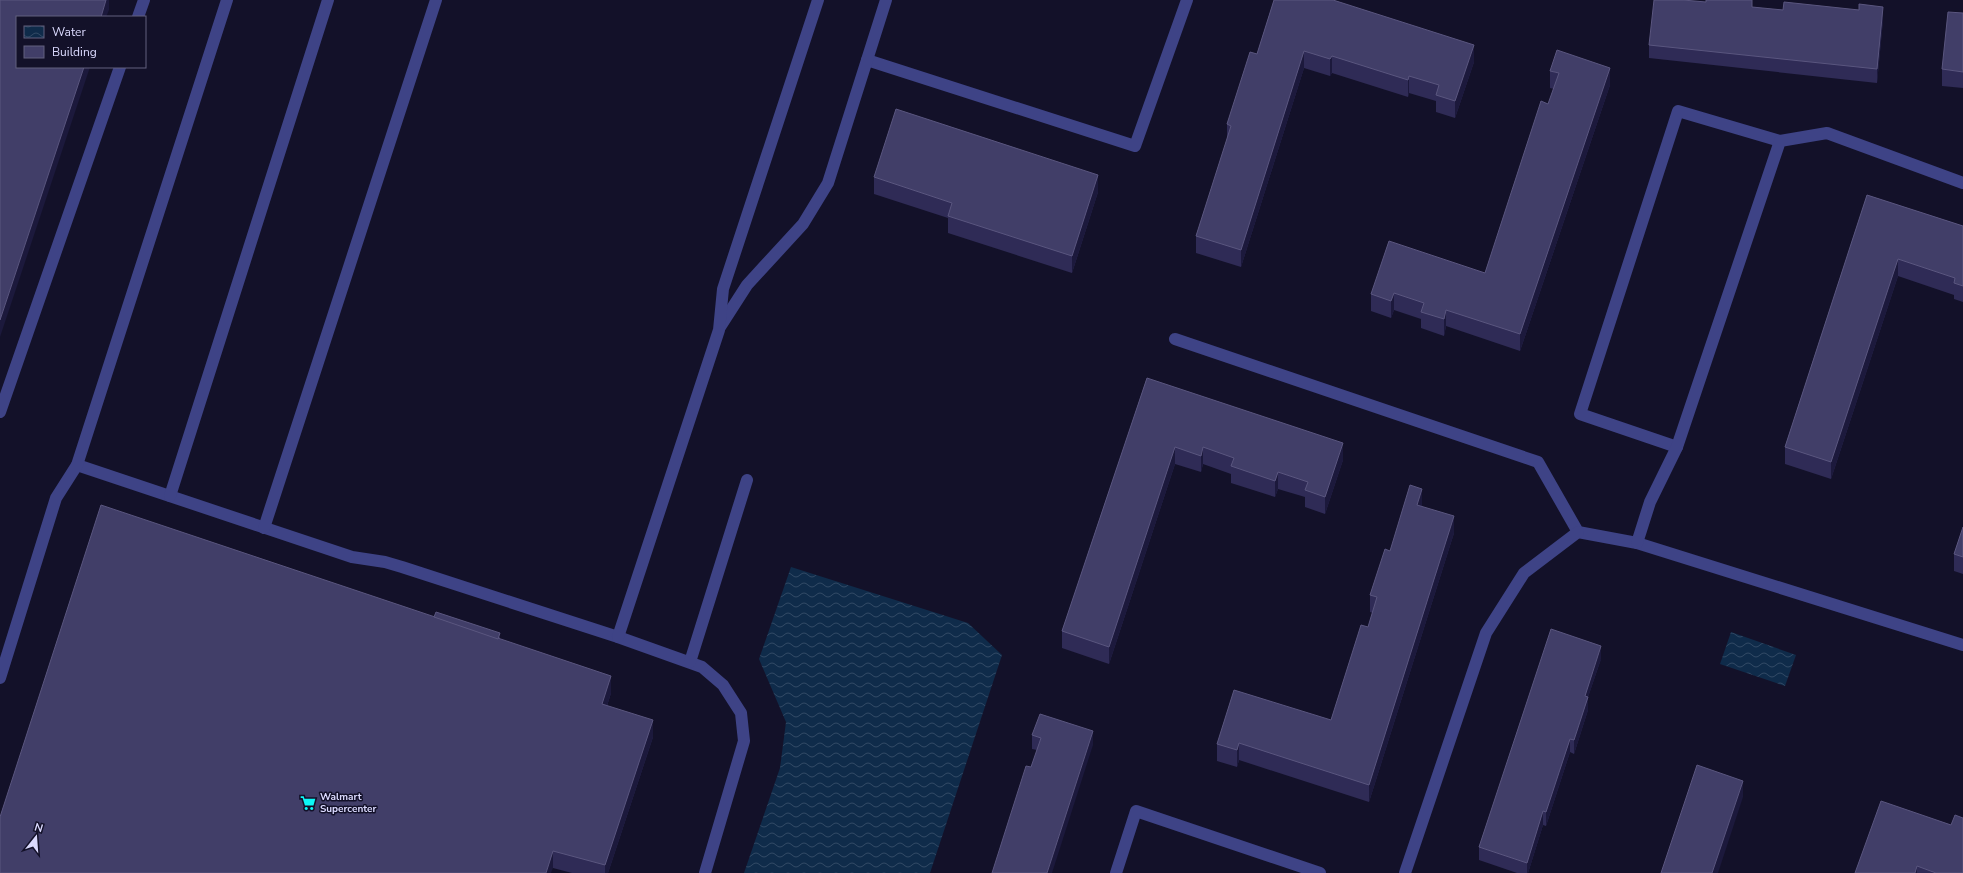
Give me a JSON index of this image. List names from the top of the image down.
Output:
{
  "places": {
    "supermarket": ["Walmart Supercenter"]
  },
  "legend": ["Water", "Building"],
  "north": "top"
}
